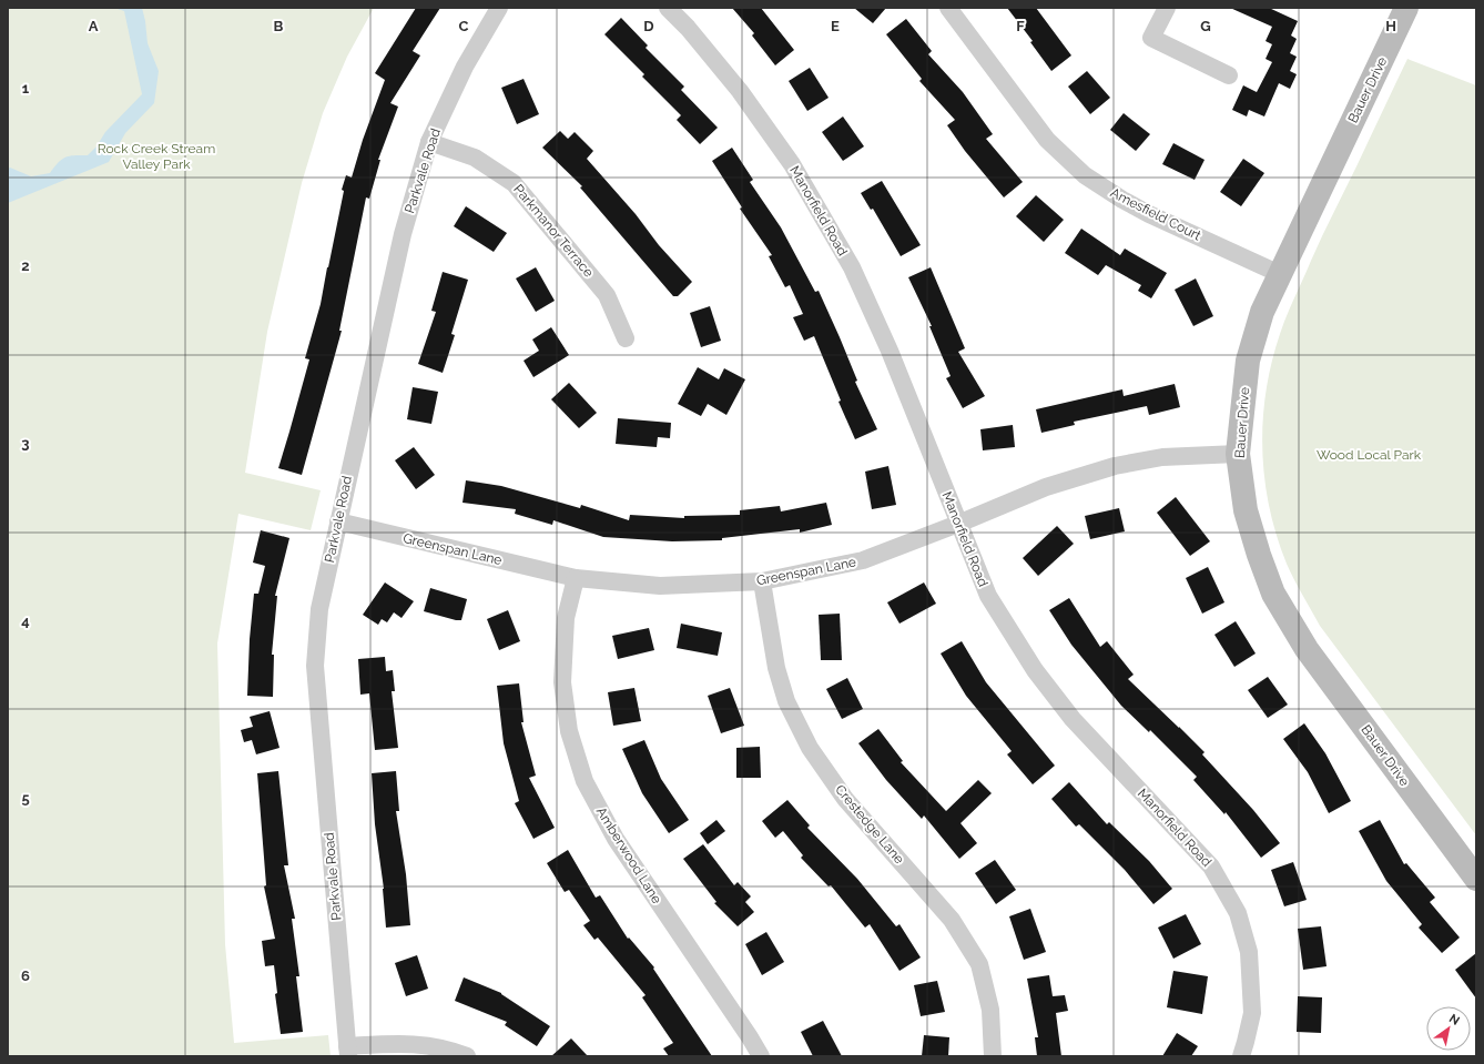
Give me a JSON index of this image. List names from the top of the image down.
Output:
{
  "streets": {
    "street": [
      "Bauer Drive",
      "Parkvale Road",
      "Manorfield Road",
      "Amesfield Court",
      "Parkmanor Terrace",
      "Greenspan Lane",
      "Crestedge Lane",
      "Amberwood Lane"
    ]
  },
  "crossings": [
    ["Bauer Drive", "Amesfield Court"],
    ["Bauer Drive", "Greenspan Lane"],
    ["Parkvale Road", "Parkmanor Terrace"],
    ["Parkvale Road", "Greenspan Lane"],
    ["Manorfield Road", "Greenspan Lane"],
    ["Greenspan Lane", "Crestedge Lane"],
    ["Greenspan Lane", "Amberwood Lane"]
  ],
  "parks": ["Rock Creek Stream Valley Park", "Wood Local Park"],
  "north": "top right",
  "grid": {
    "columns": [
      "A",
      "B",
      "C",
      "D",
      "E",
      "F",
      "G",
      "H"
    ],
    "rows": [
      "1",
      "2",
      "3",
      "4",
      "5",
      "6"
    ]
  }
}
